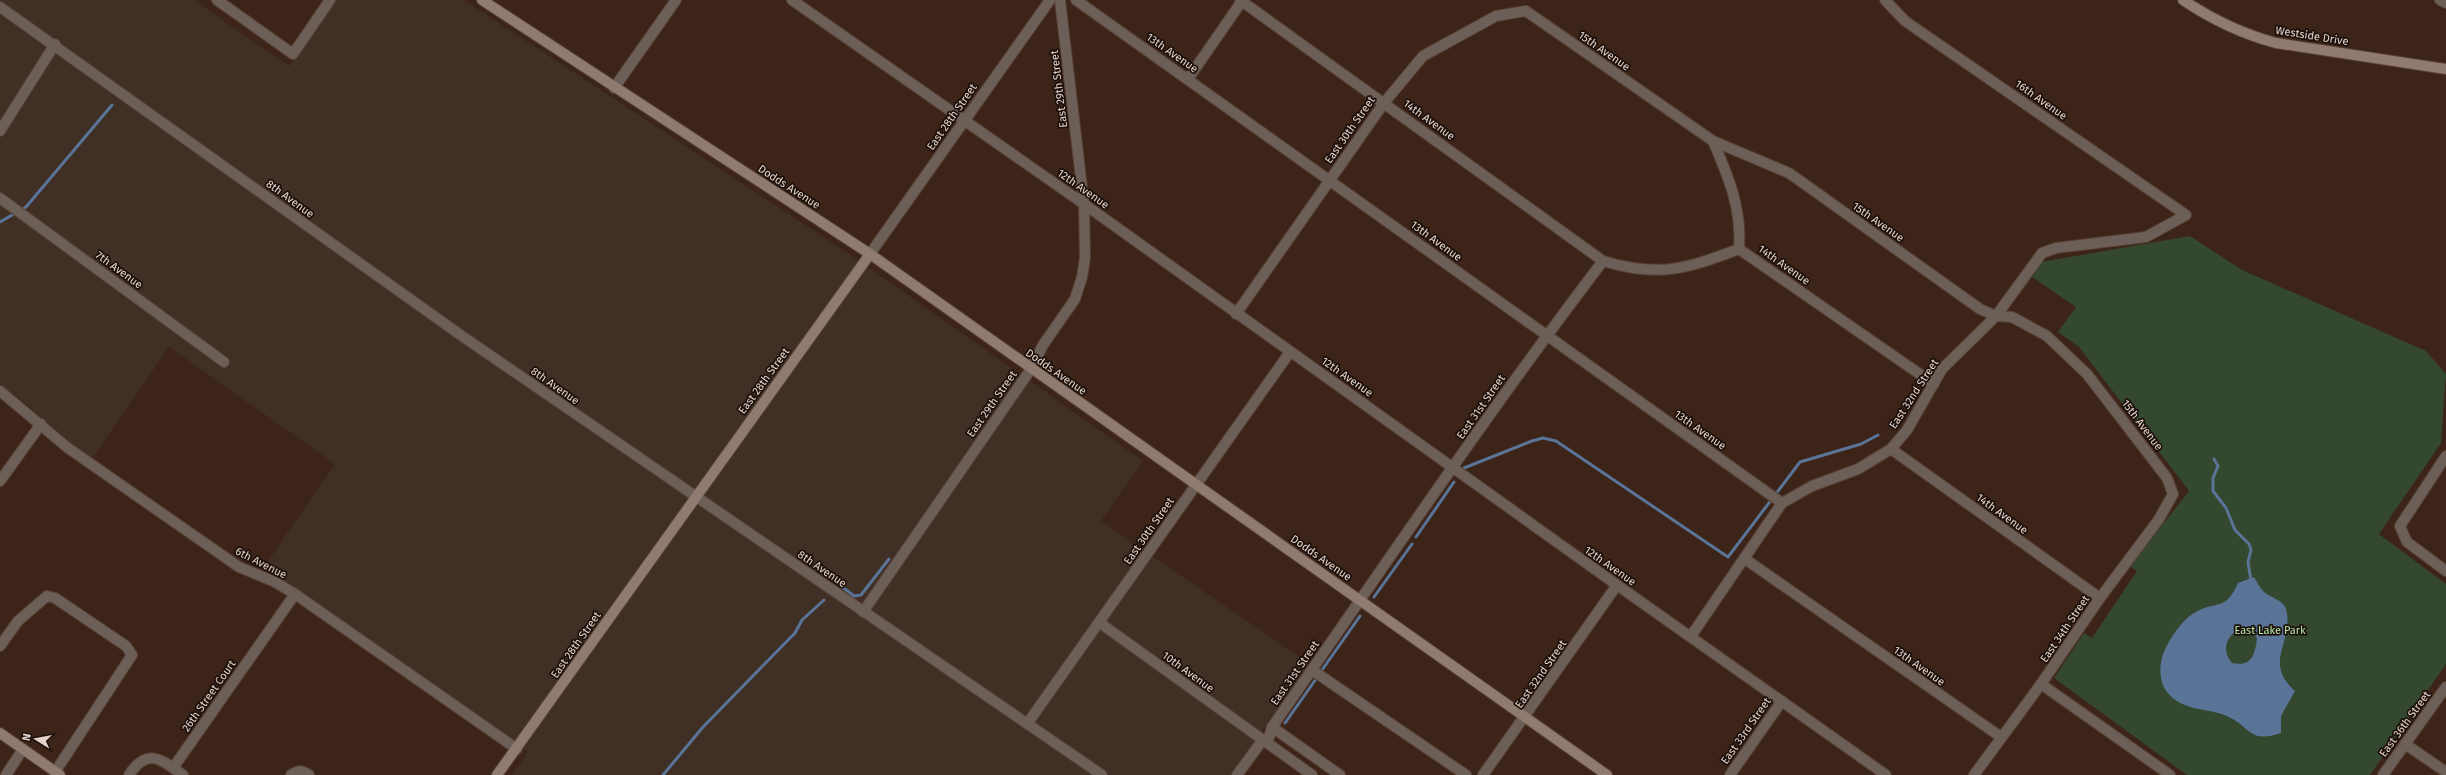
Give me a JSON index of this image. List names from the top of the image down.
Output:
{
  "streets": {
    "street": [
      "Westside Drive",
      "15th Avenue",
      "13th Avenue",
      "East 29th Street",
      "16th Avenue",
      "East 28th Street",
      "14th Avenue",
      "East 30th Street",
      "Dodds Avenue",
      "12th Avenue",
      "8th Avenue",
      "7th Avenue",
      "East 32nd Street",
      "East 31st Street",
      "6th Avenue",
      "East 34th Street",
      "10th Avenue",
      "26th Street Court",
      "East 36th Street",
      "East 33rd Street"
    ]
  },
  "crossings": [
    ["15th Avenue", "East 30th Street"],
    ["15th Avenue", "East 32nd Street"],
    ["15th Avenue", "East 34th Street"],
    ["13th Avenue", "East 30th Street"],
    ["13th Avenue", "East 32nd Street"],
    ["13th Avenue", "East 31st Street"],
    ["13th Avenue", "East 34th Street"],
    ["East 29th Street", "Dodds Avenue"],
    ["East 29th Street", "12th Avenue"],
    ["East 29th Street", "8th Avenue"],
    ["16th Avenue", "East 32nd Street"],
    ["East 28th Street", "Dodds Avenue"],
    ["East 28th Street", "12th Avenue"],
    ["East 28th Street", "8th Avenue"],
    ["East 28th Street", "6th Avenue"],
    ["14th Avenue", "East 30th Street"],
    ["14th Avenue", "East 32nd Street"],
    ["14th Avenue", "East 31st Street"],
    ["14th Avenue", "East 34th Street"],
    ["East 30th Street", "Dodds Avenue"],
    ["East 30th Street", "12th Avenue"],
    ["East 30th Street", "8th Avenue"],
    ["East 30th Street", "10th Avenue"],
    ["Dodds Avenue", "East 32nd Street"],
    ["Dodds Avenue", "East 31st Street"],
    ["12th Avenue", "East 32nd Street"],
    ["12th Avenue", "East 31st Street"],
    ["12th Avenue", "East 33rd Street"],
    ["East 31st Street", "10th Avenue"],
    ["6th Avenue", "26th Street Court"]
  ],
  "parks": ["East Lake Park"],
  "north": "left"
}
